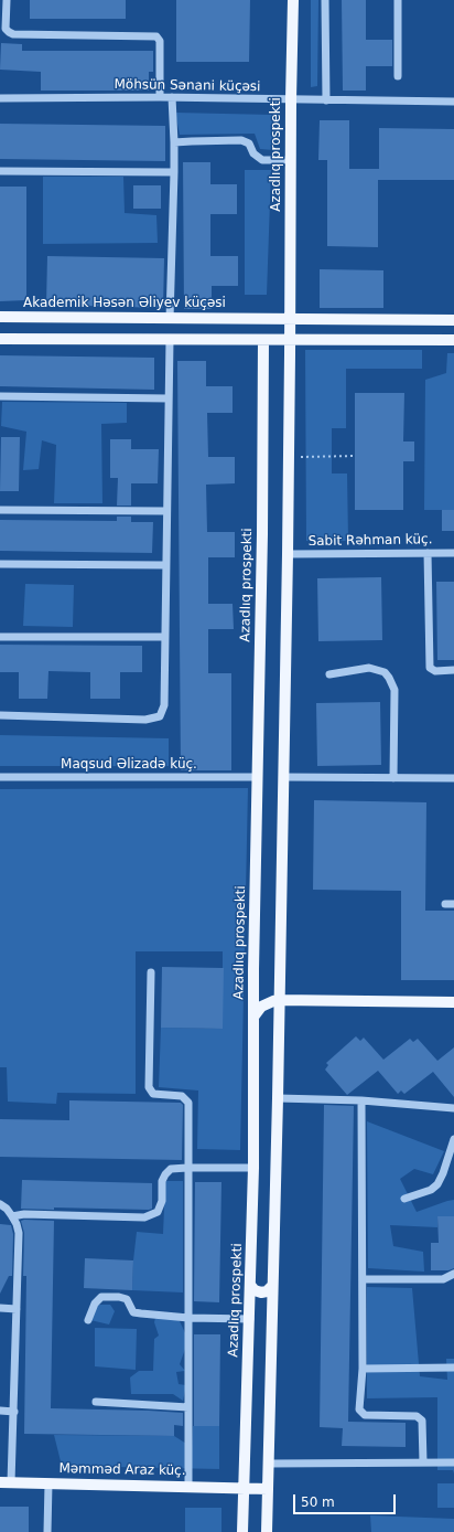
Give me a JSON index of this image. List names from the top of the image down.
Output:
{
  "streets": {
    "main road": ["Azadlıq prospekti", "Akademik Həsən Əliyev küçəsi", "Məmməd Araz küç."],
    "street": ["Möhsün Sənani küçəsi", "Sabit Rəhman küç.", "Maqsud Əlizadə küç."]
  },
  "crossings": [
    ["Möhsün Sənani küçəsi", "Azadlıq prospekti"],
    ["Azadlıq prospekti", "Akademik Həsən Əliyev küçəsi"],
    ["Azadlıq prospekti", "Maqsud Əlizadə küç."],
    ["Azadlıq prospekti", "Məmməd Araz küç."]
  ],
  "scale_bar": "50 m"
}
